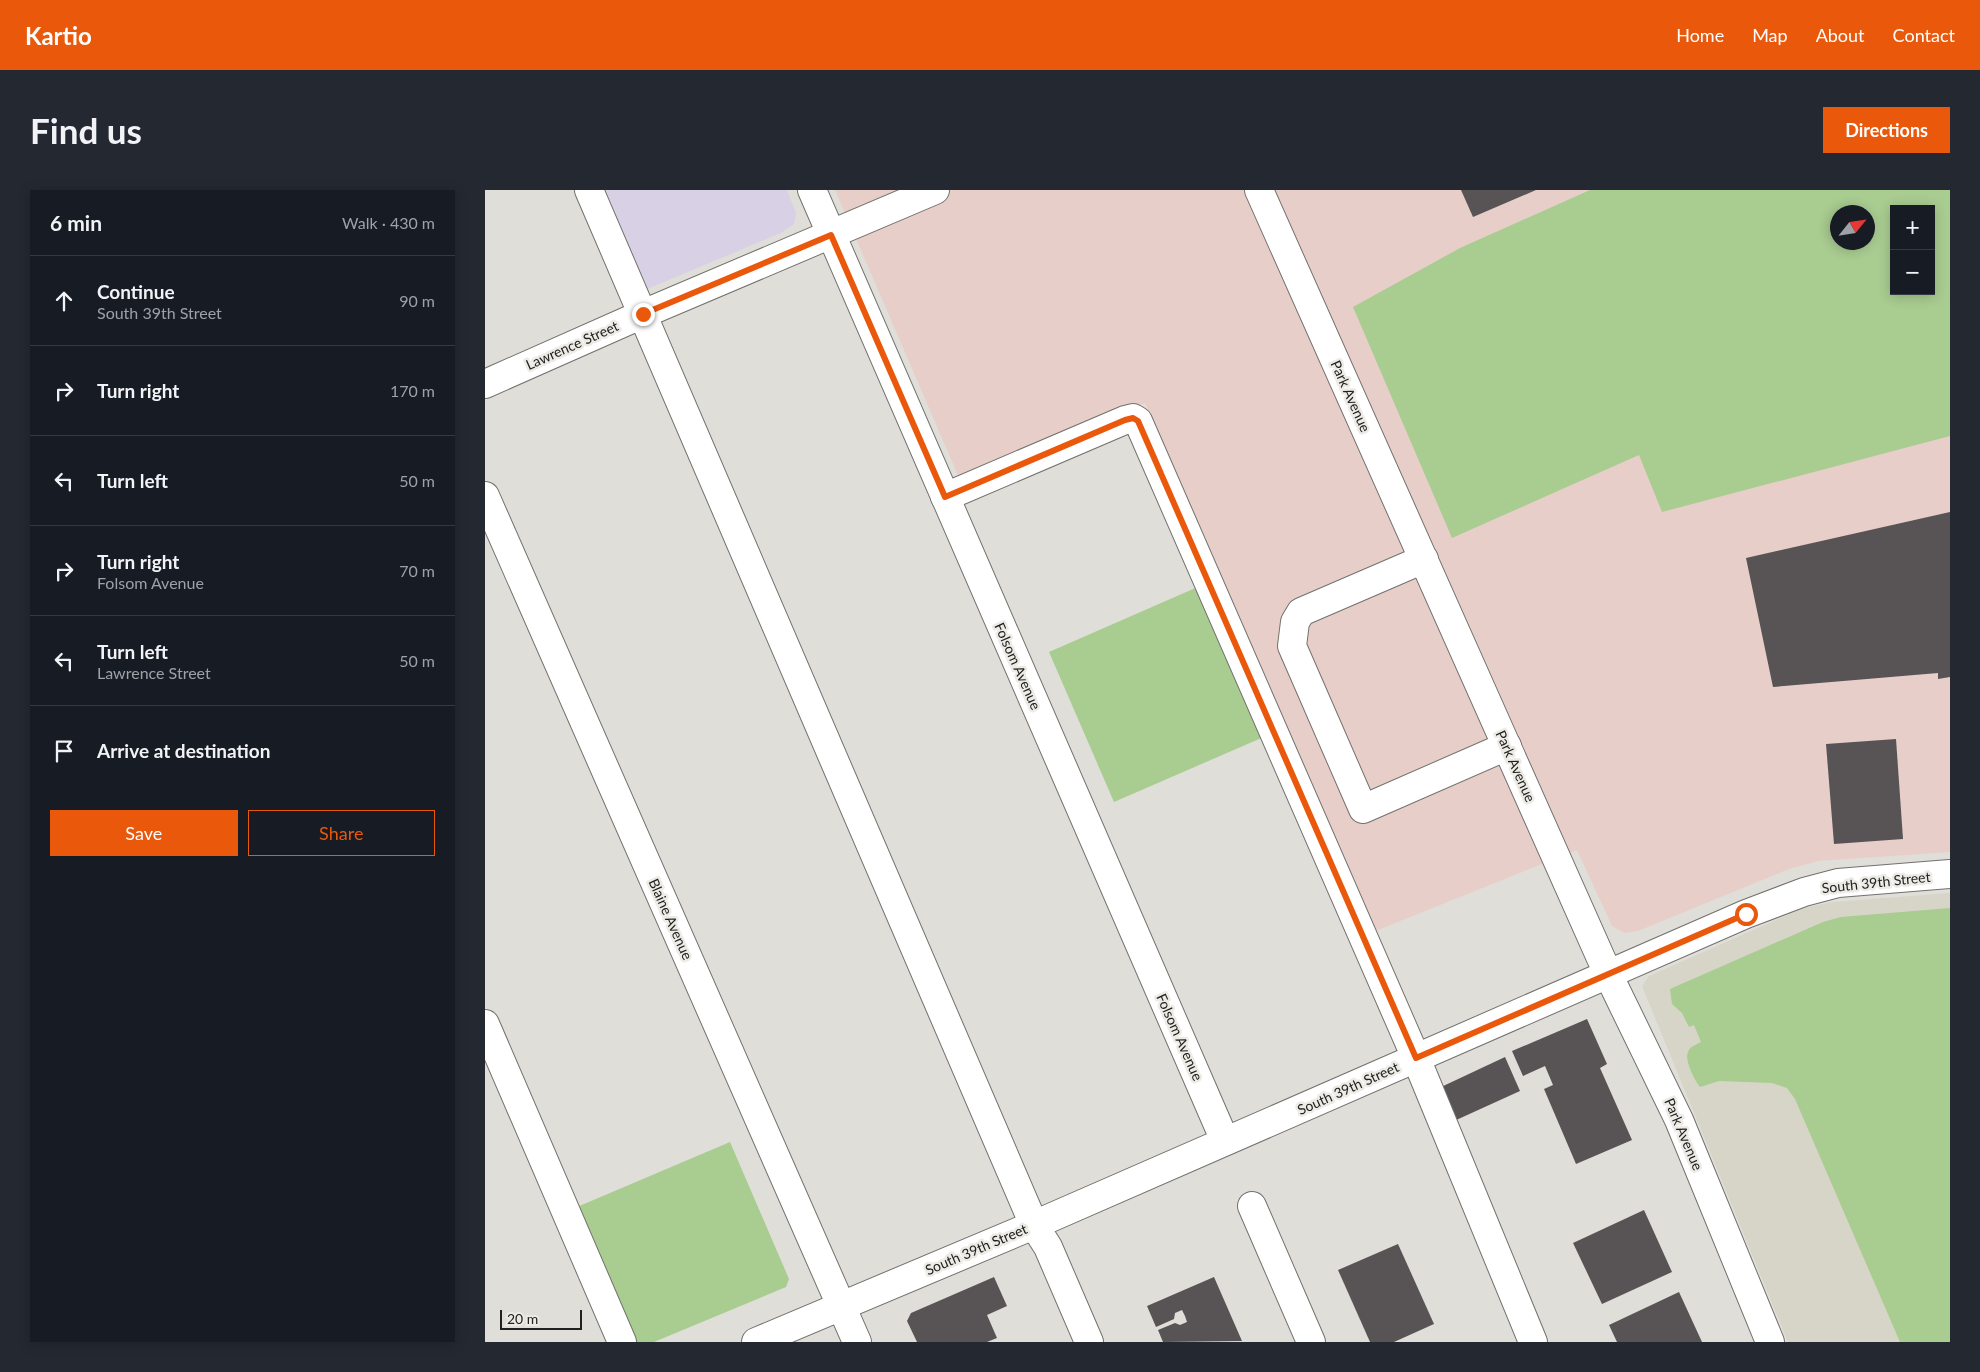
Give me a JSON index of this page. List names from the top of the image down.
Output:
{
  "streets": {
    "street": [
      "Lawrence Street",
      "Park Avenue",
      "Folsom Avenue",
      "South 39th Street",
      "Blaine Avenue"
    ]
  },
  "crossings": [
    ["Lawrence Street", "Folsom Avenue"],
    ["Park Avenue", "South 39th Street"],
    ["Folsom Avenue", "South 39th Street"],
    ["South 39th Street", "Blaine Avenue"]
  ],
  "scale_bar": "20 m",
  "north": "top right",
  "page": {
    "header": "Kartio",
    "nav": [
      "Home",
      "Map",
      "About",
      "Contact"
    ],
    "buttons": [
      "Directions",
      ["Save", "Share"]
    ],
    "title": "Find us",
    "heading": ["6 min", "Walk · 430 m"],
    "map_buttons": ["+", "−"],
    "list": [
      ["Continue", "South 39th Street", "90 m"],
      ["Turn right", "170 m"],
      ["Turn left", "50 m"],
      ["Turn right", "Folsom Avenue", "70 m"],
      ["Turn left", "Lawrence Street", "50 m"],
      "Arrive at destination"
    ],
    "scale": "20 m"
  }
}
